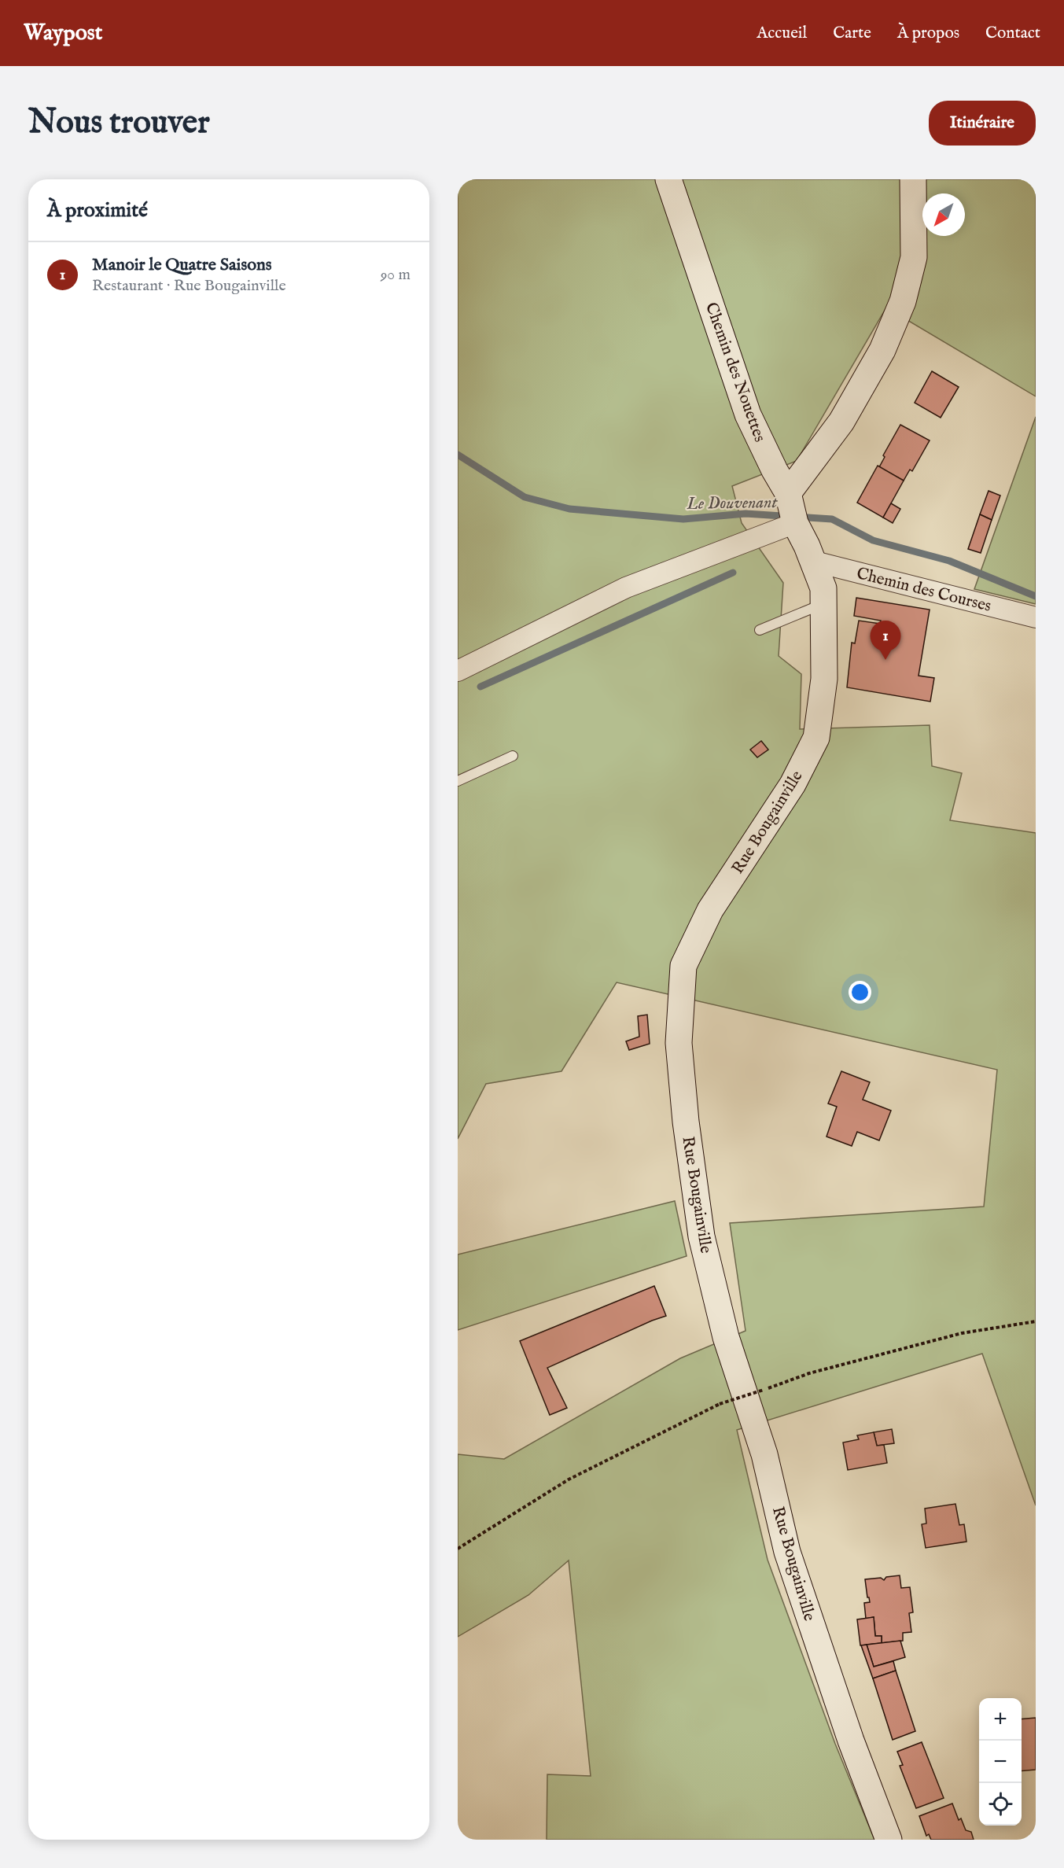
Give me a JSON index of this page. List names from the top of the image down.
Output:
{
  "streets": {
    "street": ["Chemin des Nouettes", "Chemin des Courses", "Rue Bougainville"]
  },
  "crossings": [
    ["Chemin des Nouettes", "Chemin des Courses"],
    ["Chemin des Nouettes", "Rue Bougainville"],
    ["Chemin des Courses", "Rue Bougainville"]
  ],
  "water": ["Le Douvenant"],
  "north": "bottom left",
  "page": {
    "header": "Waypost",
    "nav": [
      "Accueil",
      "Carte",
      "À propos",
      "Contact"
    ],
    "buttons": "Itinéraire",
    "title": "Nous trouver",
    "heading": "À proximité",
    "list": [
      {
        "mark": "1",
        "name": "Manoir le Quatre Saisons",
        "note": "Restaurant · Rue Bougainville",
        "value": "90 m"
      }
    ],
    "pins": "1",
    "map_buttons": ["+", "−"]
  }
}
